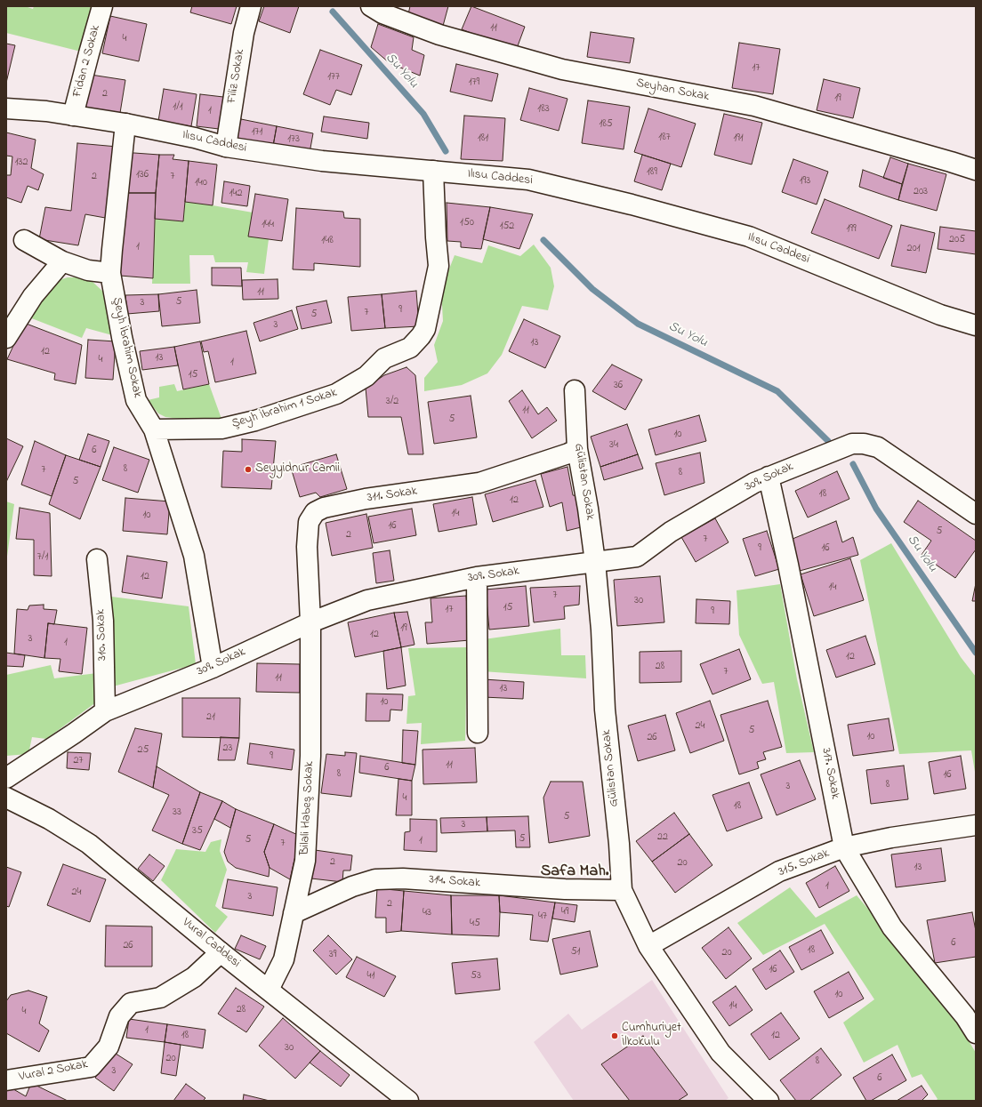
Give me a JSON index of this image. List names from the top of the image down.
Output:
{
  "streets": {
    "street": [
      "Fidan 2 Sokak",
      "Filiz Sokak",
      "Seyhan Sokak",
      "Ilısu Caddesi",
      "Şeyh İbrahim Sokak",
      "Şeyh İbrahim 1 Sokak",
      "309. Sokak",
      "Gülistan Sokak",
      "311. Sokak",
      "310. Sokak",
      "317. Sokak",
      "Bilali Habeş Sokak",
      "315. Sokak",
      "314. Sokak",
      "Vural Caddesi",
      "Vural 2 Sokak"
    ]
  },
  "crossings": [
    ["Fidan 2 Sokak", "Ilısu Caddesi"],
    ["Filiz Sokak", "Ilısu Caddesi"],
    ["Ilısu Caddesi", "Şeyh İbrahim Sokak"],
    ["Ilısu Caddesi", "Şeyh İbrahim 1 Sokak"],
    ["Şeyh İbrahim Sokak", "Şeyh İbrahim 1 Sokak"],
    ["Şeyh İbrahim Sokak", "309. Sokak"],
    ["309. Sokak", "Gülistan Sokak"],
    ["309. Sokak", "311. Sokak"],
    ["309. Sokak", "310. Sokak"],
    ["309. Sokak", "317. Sokak"],
    ["309. Sokak", "Bilali Habeş Sokak"],
    ["Gülistan Sokak", "311. Sokak"],
    ["Gülistan Sokak", "315. Sokak"],
    ["Gülistan Sokak", "314. Sokak"],
    ["311. Sokak", "Bilali Habeş Sokak"],
    ["317. Sokak", "315. Sokak"],
    ["Bilali Habeş Sokak", "314. Sokak"],
    ["Bilali Habeş Sokak", "Vural Caddesi"],
    ["Vural Caddesi", "Vural 2 Sokak"]
  ],
  "districts": ["Safa Mah."],
  "water": ["Su Yolu"],
  "places": ["Seyyidnur Camii", "Cumhuriyet İlkokulu"],
  "house_numbers": [
    "11",
    "4",
    "17",
    "177",
    "179",
    "2",
    "19",
    "1/1",
    "183",
    "1",
    "185",
    "171",
    "187",
    "181",
    "191",
    "173",
    "132",
    "189",
    "136",
    "2",
    "7",
    "193",
    "140",
    "203",
    "142",
    "150",
    "144",
    "152",
    "199",
    "205",
    "148",
    "1",
    "201",
    "11",
    "5",
    "3",
    "9",
    "7",
    "5",
    "3",
    "13",
    "12",
    "13",
    "4",
    "1",
    "15",
    "36",
    "3/2",
    "11",
    "5",
    "10",
    "34",
    "6",
    "8",
    "7",
    "8",
    "5",
    "18",
    "12",
    "14",
    "10",
    "16",
    "5",
    "2",
    "7",
    "9",
    "16",
    "7/1",
    "12",
    "14",
    "7",
    "30",
    "15",
    "17",
    "9",
    "19",
    "12",
    "3",
    "1",
    "12",
    "28",
    "7",
    "11",
    "13",
    "10",
    "21",
    "24",
    "5",
    "10",
    "26",
    "23",
    "25",
    "9",
    "27",
    "11",
    "6",
    "8",
    "16",
    "8",
    "3",
    "4",
    "18",
    "33",
    "5",
    "3",
    "35",
    "22",
    "5",
    "5",
    "1",
    "7",
    "2",
    "20",
    "13",
    "1",
    "24",
    "3",
    "2",
    "49",
    "43",
    "47",
    "45",
    "6",
    "26",
    "18",
    "51",
    "20",
    "39",
    "16",
    "41",
    "53",
    "10",
    "14",
    "28",
    "4",
    "1",
    "18",
    "12",
    "30",
    "20",
    "8",
    "3",
    "6"
  ]
}
